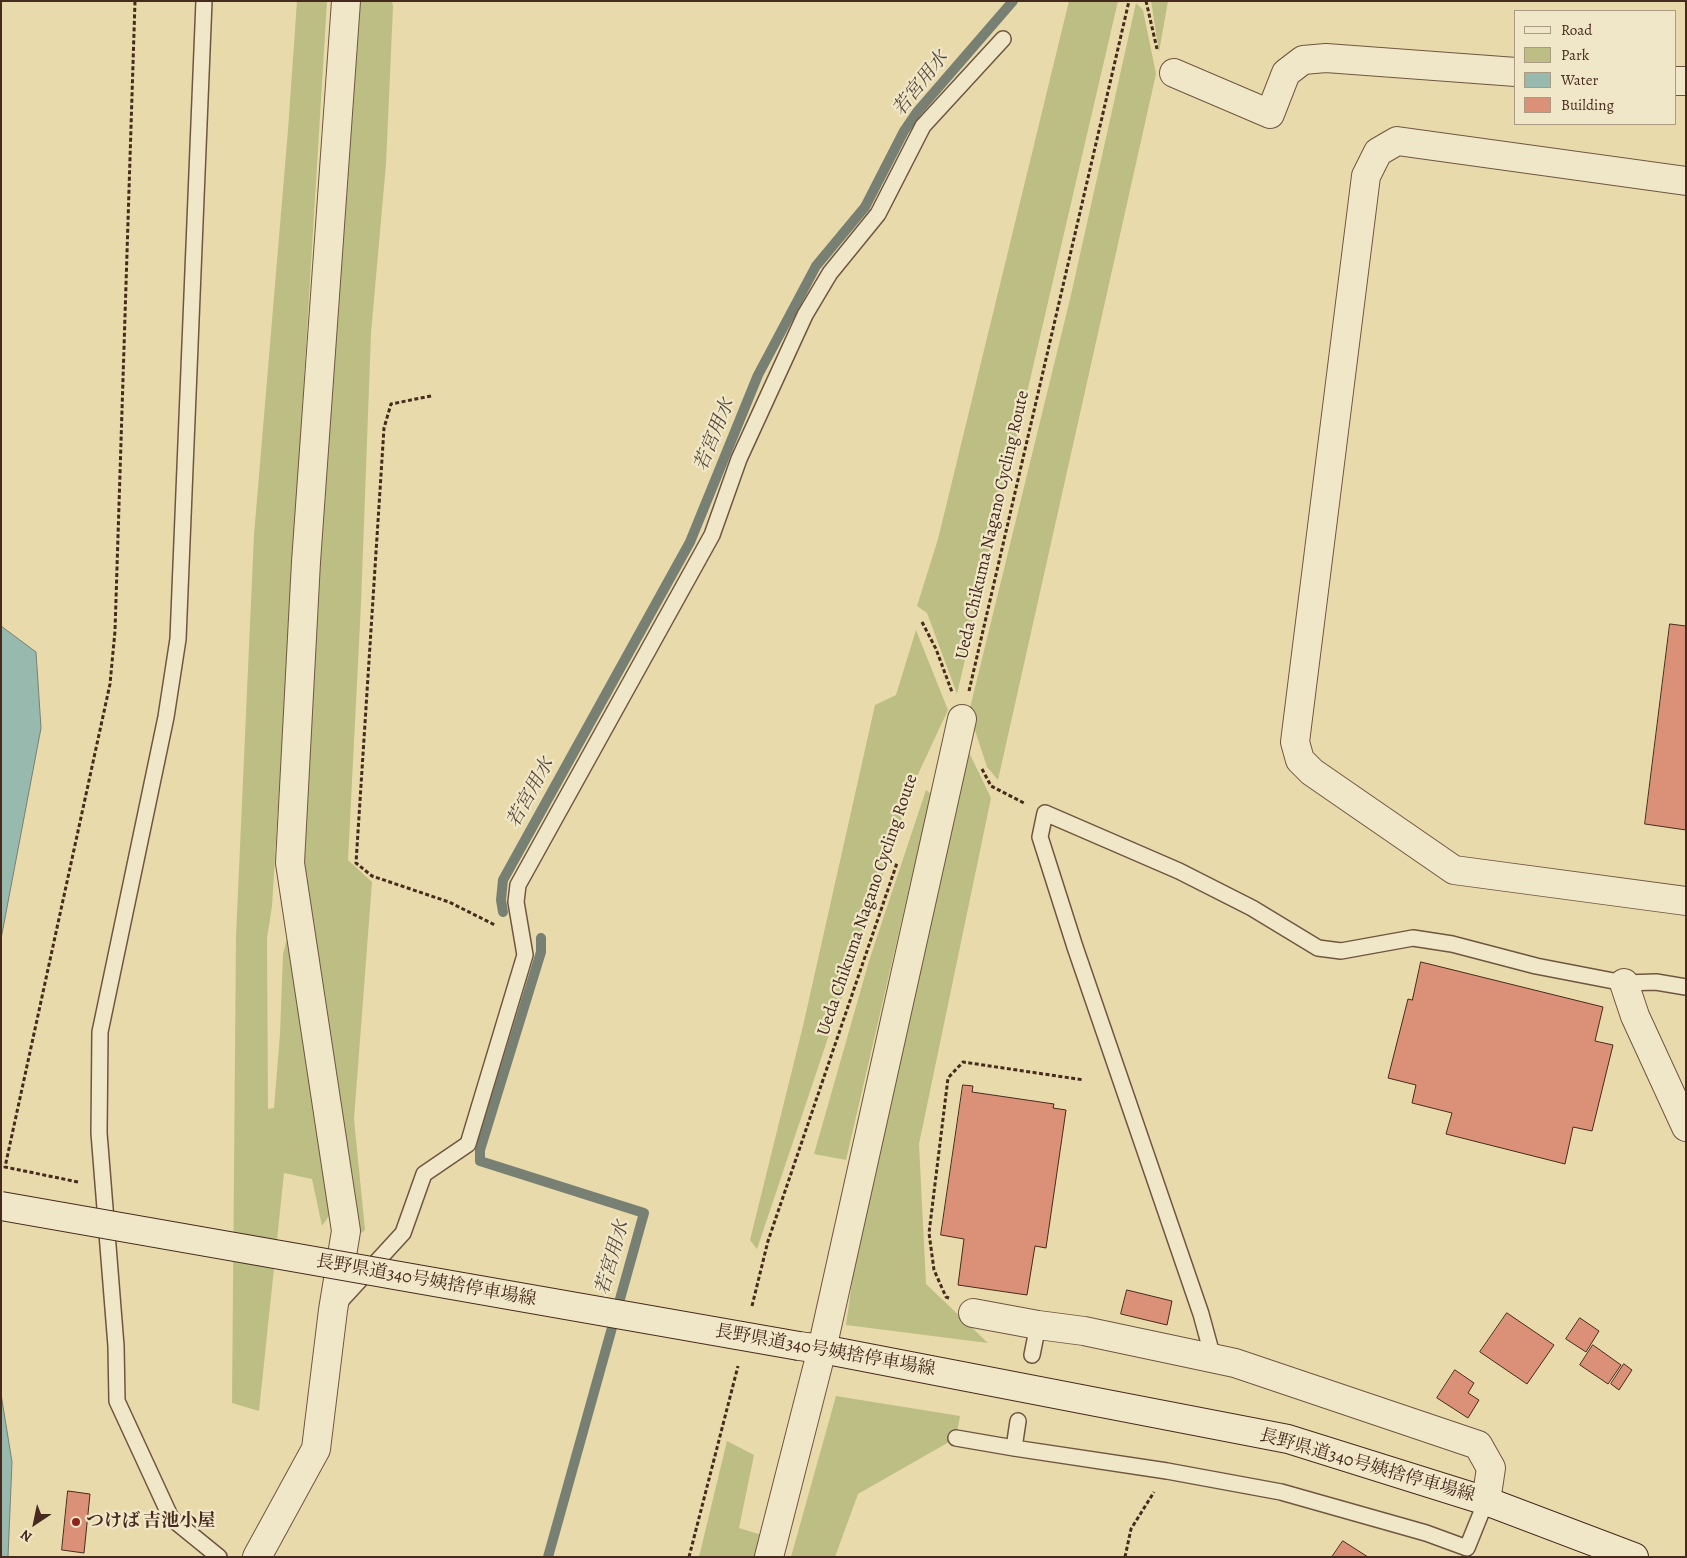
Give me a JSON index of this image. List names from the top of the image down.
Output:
{
  "streets": {
    "street": ["長野県道340号姨捨停車場線"],
    "path": ["Ueda Chikuma Nagano Cycling Route"]
  },
  "water": ["若宮用水"],
  "places": ["つけば 吉池小屋"],
  "legend": [
    "Road",
    "Park",
    "Water",
    "Building"
  ],
  "north": "bottom left"
}
